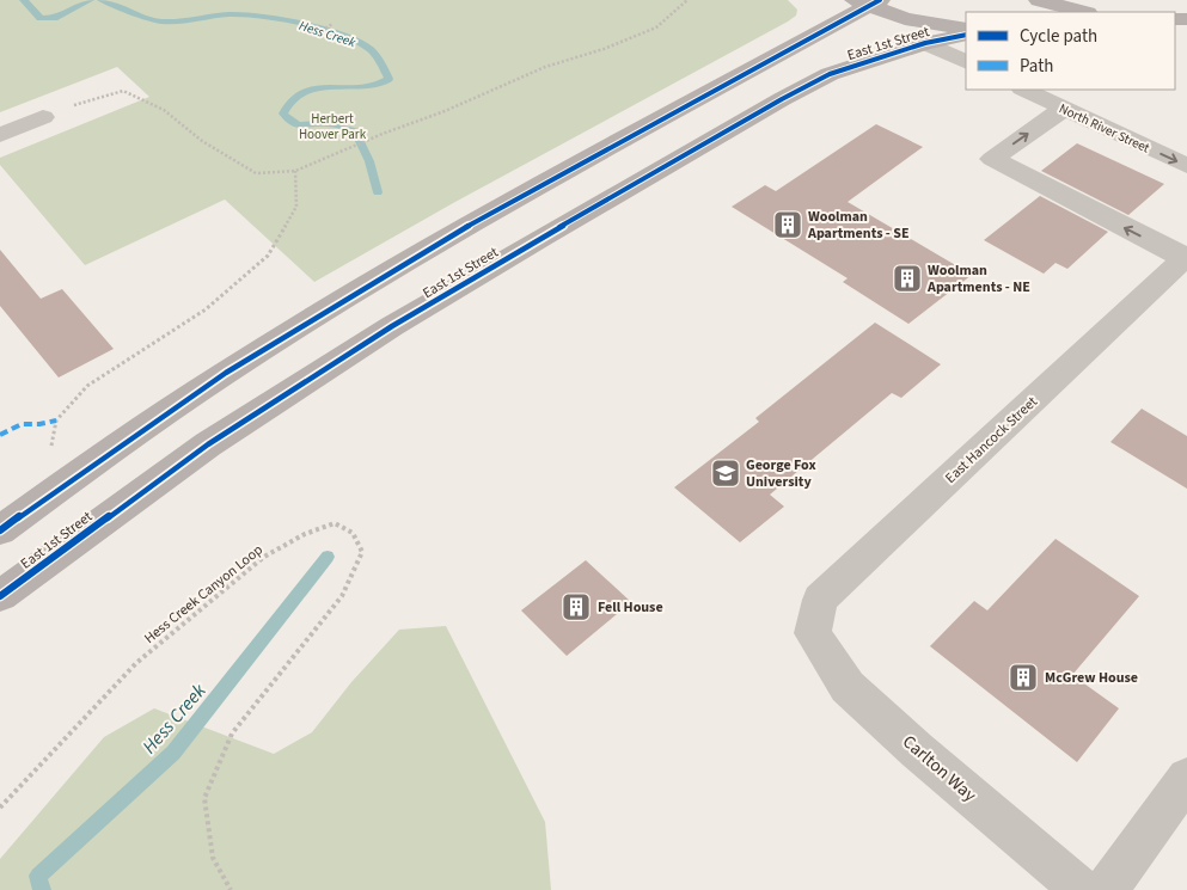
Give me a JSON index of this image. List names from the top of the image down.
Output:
{
  "streets": {
    "main road": ["East 1st Street"],
    "street": ["North River Street", "East Hancock Street", "Carlton Way"],
    "path": ["Hess Creek Canyon Loop"]
  },
  "crossings": [
    ["East Hancock Street", "Carlton Way"]
  ],
  "one_way": ["North River Street"],
  "water": ["Hess Creek"],
  "parks": ["Herbert Hoover Park"],
  "places": {
    "building": [
      "Woolman Apartments - SE",
      "Woolman Apartments - NE",
      "Fell House",
      "McGrew House"
    ],
    "school or university": ["George Fox University"]
  },
  "legend": ["Cycle path", "Path"]
}
